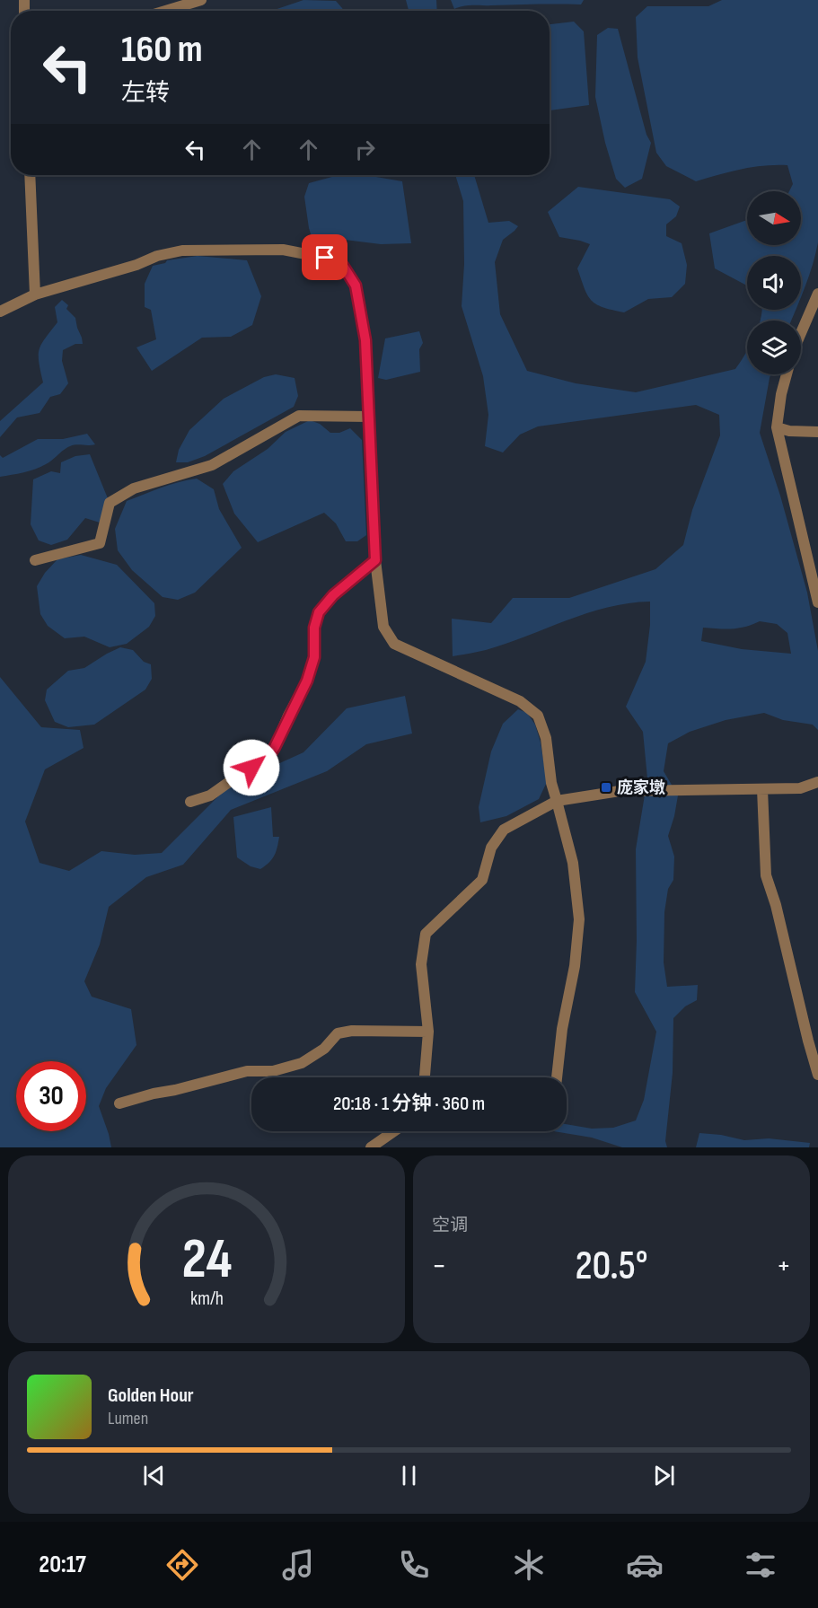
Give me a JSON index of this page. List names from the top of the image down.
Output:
{
  "places": {
    "transit": ["庞家墩"]
  },
  "north": "right",
  "page": {
    "turn": ["160 m", "左转"],
    "limit": "30",
    "trip": "20:18 · 1 分钟 · 360 m",
    "tile": "空调",
    "heat": ["−", "20.5°", "+"],
    "song": ["Golden Hour", "Lumen"],
    "tabs": "20:17",
    "gauge": ["24", "km/h"]
  }
}
